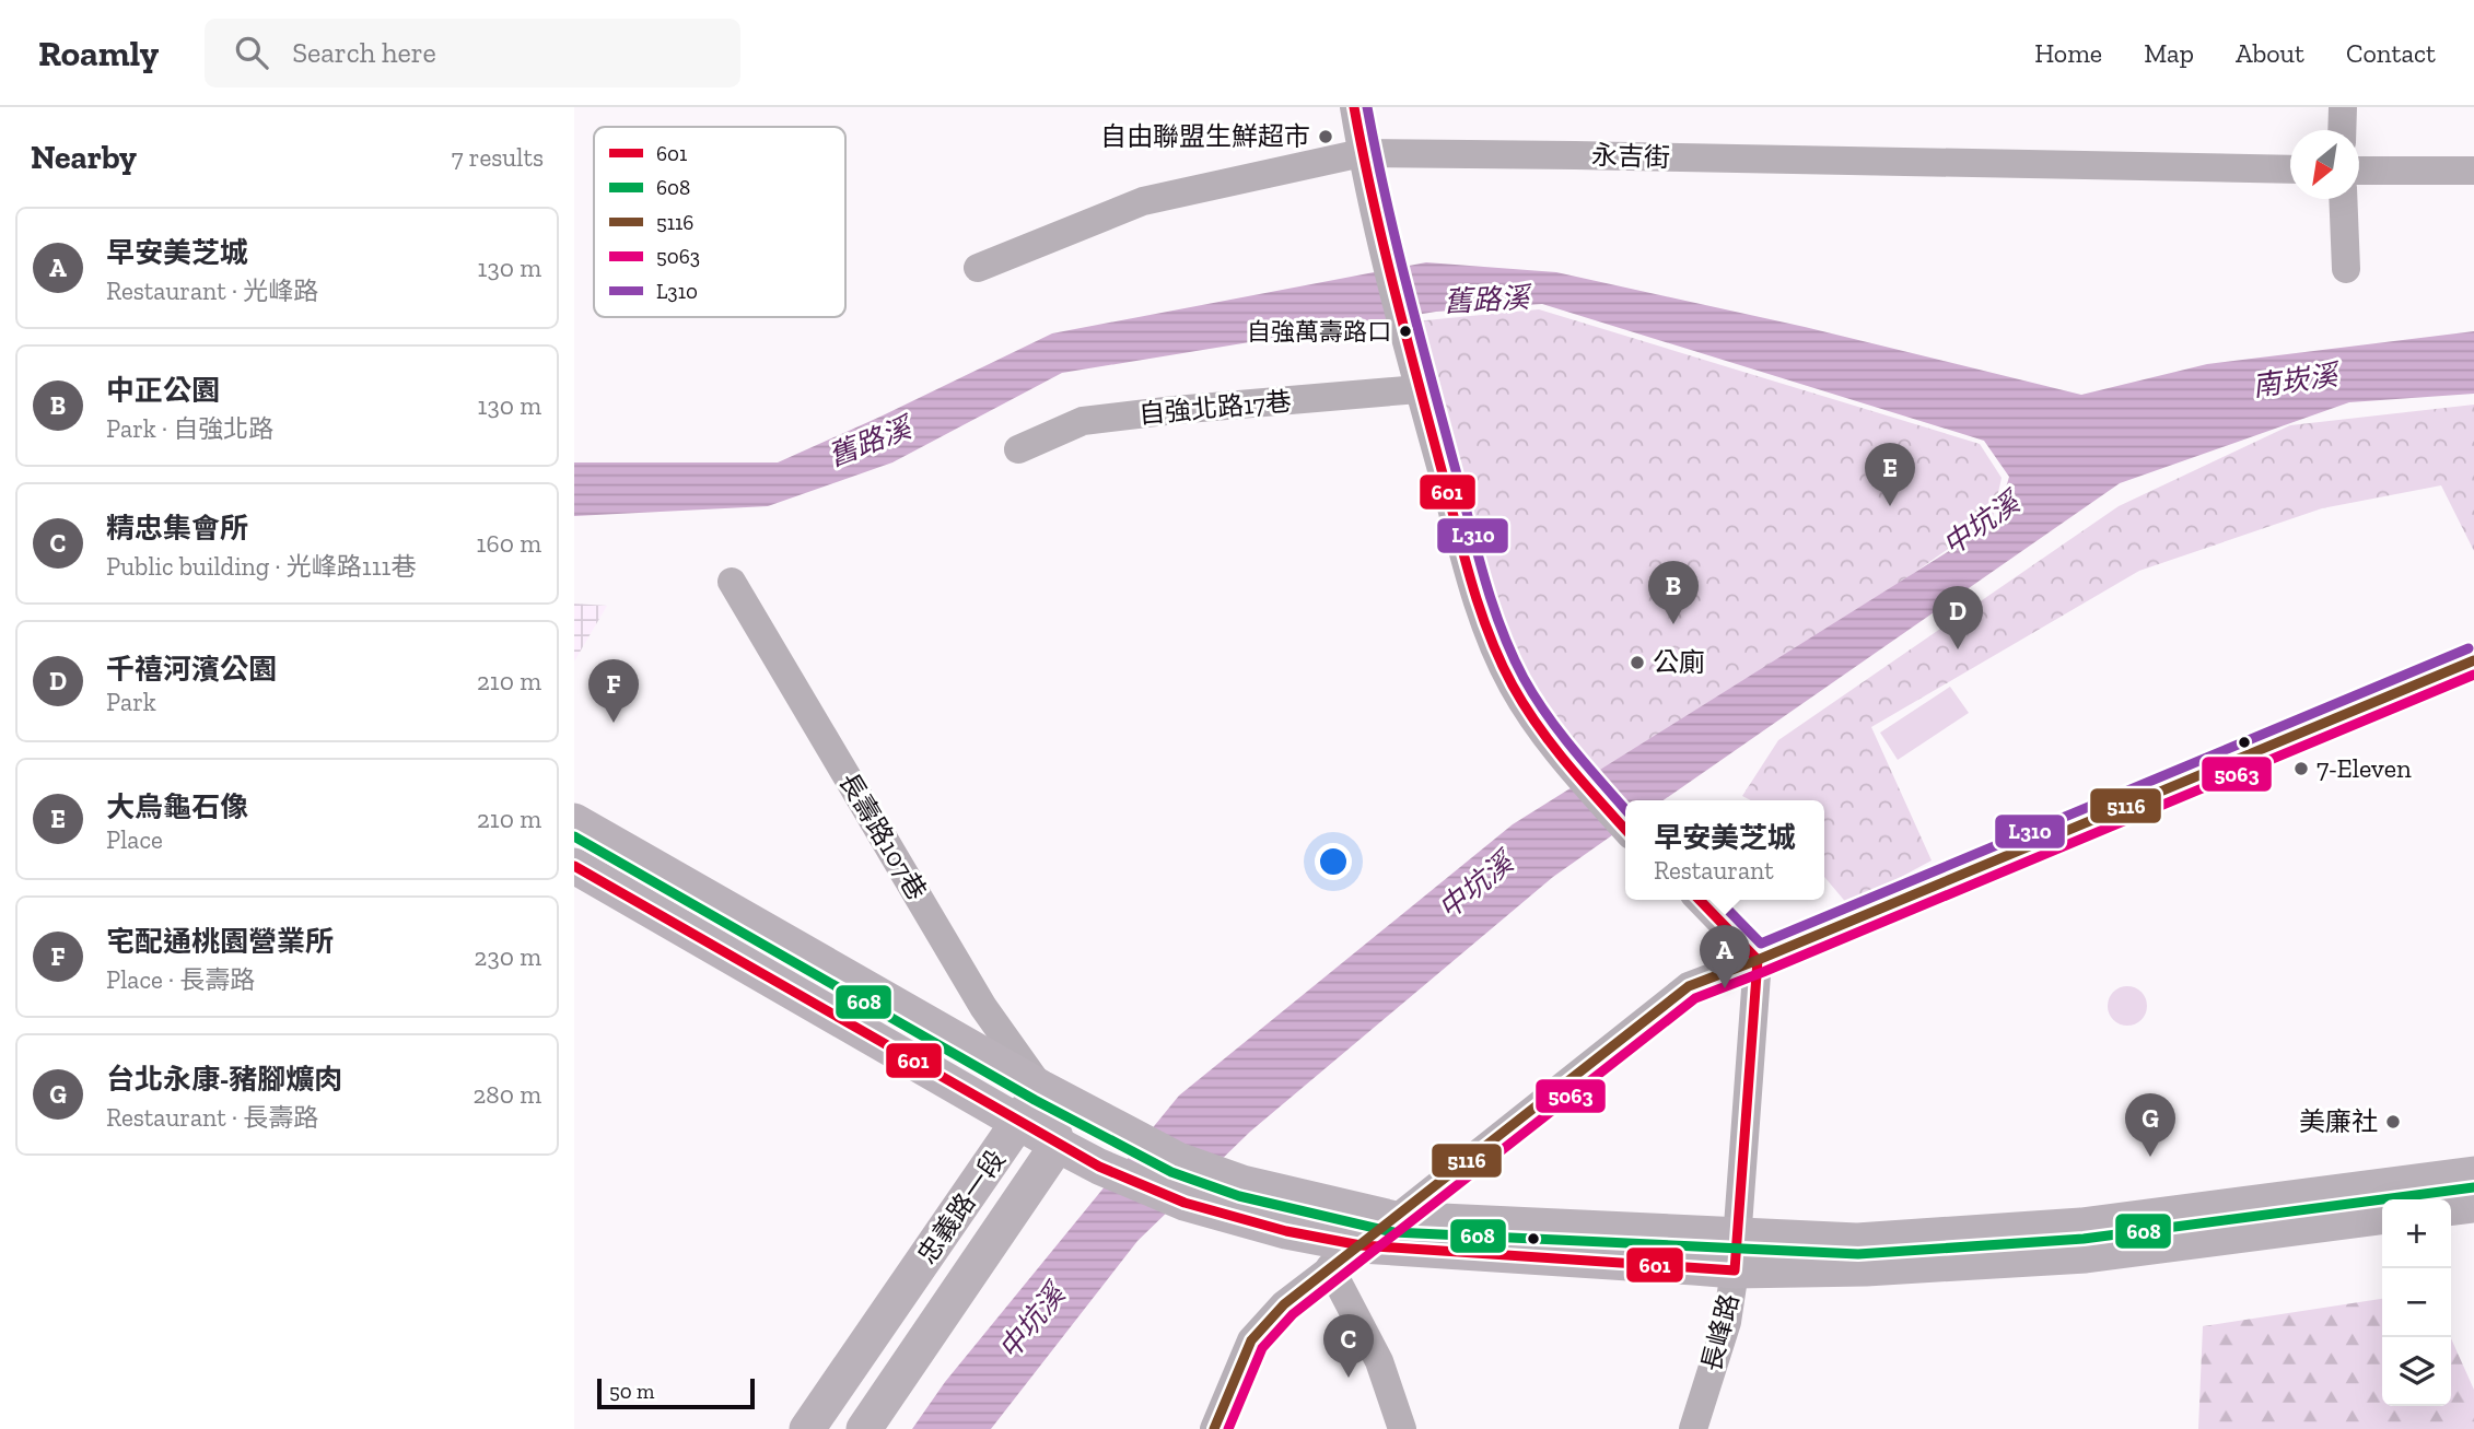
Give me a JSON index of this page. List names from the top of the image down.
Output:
{
  "streets": {
    "main road": ["忠義路一段"],
    "street": [
      "永吉街",
      "自強北路17巷",
      "長壽路107巷",
      "長峰路"
    ]
  },
  "crossings": [
    ["長壽路107巷", "忠義路一段"]
  ],
  "water": ["舊路溪", "南崁溪", "中坑溪"],
  "places": [
    "自由聯盟生鮮超市",
    "自強萬壽路口",
    "公廁",
    "7-Eleven",
    "美廉社"
  ],
  "lines": [
    "transit line 601",
    "transit line L310",
    "transit line 5116",
    "transit line 5063",
    "transit line 608"
  ],
  "legend": [
    "601",
    "608",
    "5116",
    "5063",
    "L310"
  ],
  "scale_bar": "50 m",
  "north": "bottom left",
  "page": {
    "header": "Roamly",
    "search": "Search here",
    "nav": [
      "Home",
      "Map",
      "About",
      "Contact"
    ],
    "heading": ["Nearby", "7 results"],
    "list": [
      {
        "mark": "A",
        "name": "早安美芝城",
        "note": "Restaurant · 光峰路",
        "value": "130 m"
      },
      {
        "mark": "B",
        "name": "中正公園",
        "note": "Park · 自強北路",
        "value": "130 m"
      },
      {
        "mark": "C",
        "name": "精忠集會所",
        "note": "Public building · 光峰路111巷",
        "value": "160 m"
      },
      {
        "mark": "D",
        "name": "千禧河濱公園",
        "note": "Park",
        "value": "210 m"
      },
      {
        "mark": "E",
        "name": "大烏龜石像",
        "note": "Place",
        "value": "210 m"
      },
      {
        "mark": "F",
        "name": "宅配通桃園營業所",
        "note": "Place · 長壽路",
        "value": "230 m"
      },
      {
        "mark": "G",
        "name": "台北永康-豬腳爌肉",
        "note": "Restaurant · 長壽路",
        "value": "280 m"
      }
    ],
    "pins": [
      "E",
      "B",
      "D",
      "F",
      "A",
      "G",
      "C"
    ],
    "popup": ["早安美芝城", "Restaurant"],
    "map_buttons": ["+", "−"],
    "scale": "50 m"
  }
}
